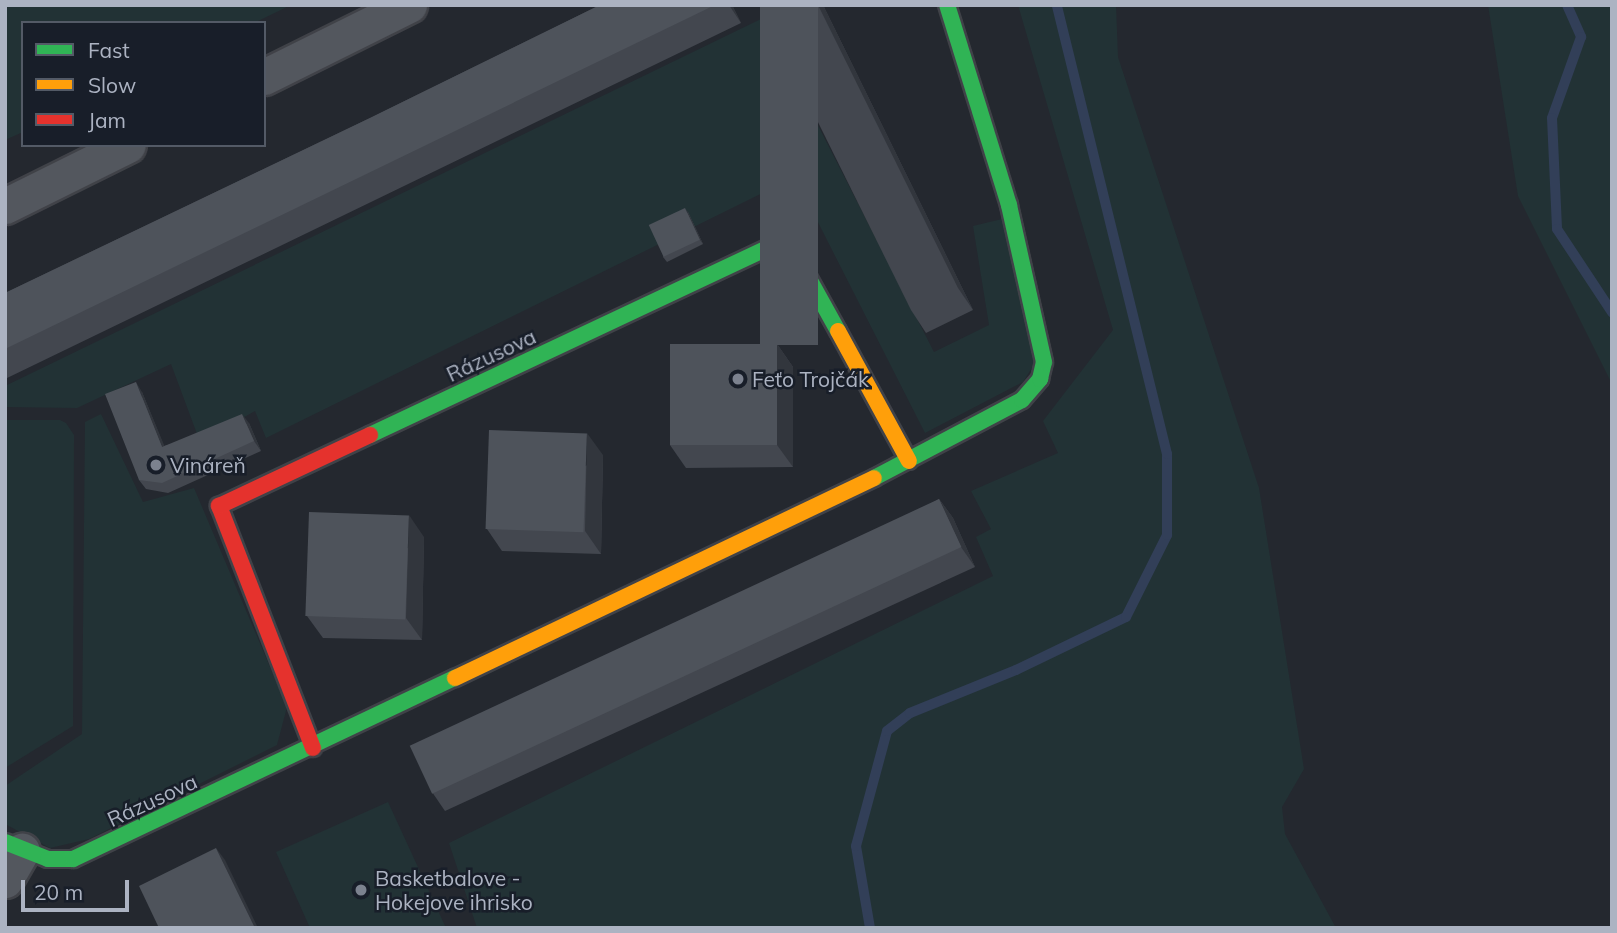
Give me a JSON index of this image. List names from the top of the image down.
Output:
{
  "streets": {
    "street": ["Rázusova"]
  },
  "places": ["Feťo Trojčák", "Vináreň", "Basketbalove - Hokejove ihrisko"],
  "legend": ["Fast", "Slow", "Jam"],
  "scale_bar": "20 m"
}
